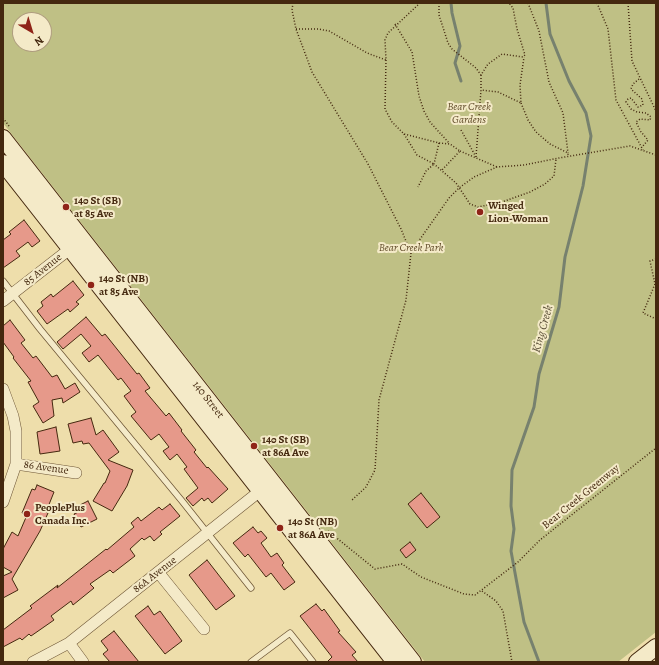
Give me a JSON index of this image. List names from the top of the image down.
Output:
{
  "streets": {
    "main road": ["140 Street"],
    "street": ["85 Avenue", "86 Avenue", "86A Avenue"],
    "path": ["Bear Creek Greenway"]
  },
  "crossings": [
    ["85 Avenue", "140 Street"],
    ["140 Street", "86A Avenue"]
  ],
  "water": ["King Creek"],
  "parks": ["Bear Creek Gardens", "Bear Creek Park"],
  "places": [
    "140 St (SB) at 85 Ave",
    "Winged Lion-Woman",
    "140 St (NB) at 85 Ave",
    "140 St (SB) at 86A Ave",
    "PeoplePlus Canada Inc.",
    "140 St (NB) at 86A Ave"
  ],
  "north": "bottom right"
}
